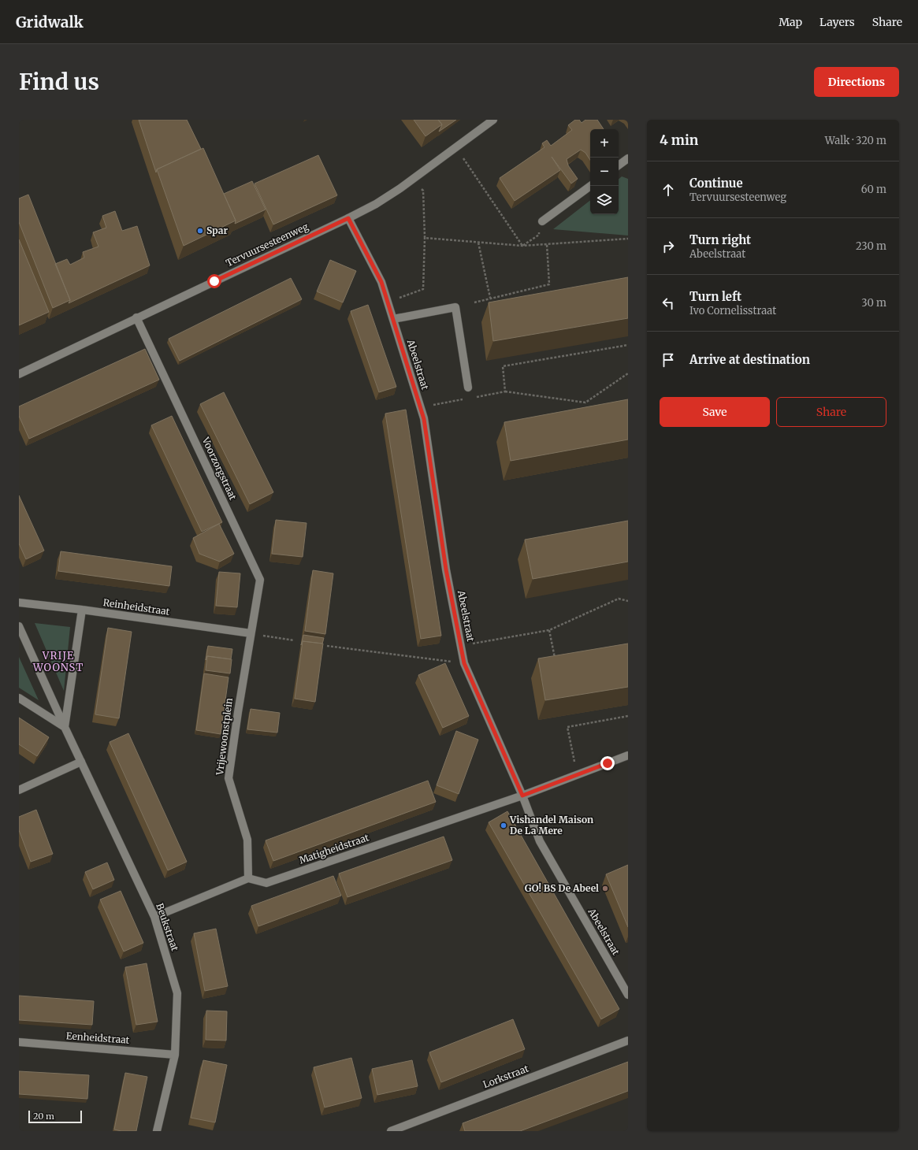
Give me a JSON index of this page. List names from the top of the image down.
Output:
{
  "streets": {
    "street": [
      "Tervuursesteenweg",
      "Abeelstraat",
      "Voorzorgstraat",
      "Reinheidstraat",
      "Vrijewoonstplein",
      "Matigheidstraat",
      "Beukstraat",
      "Eenheidstraat",
      "Lorkstraat"
    ]
  },
  "crossings": [
    ["Tervuursesteenweg", "Abeelstraat"],
    ["Tervuursesteenweg", "Voorzorgstraat"],
    ["Abeelstraat", "Matigheidstraat"],
    ["Voorzorgstraat", "Reinheidstraat"],
    ["Voorzorgstraat", "Vrijewoonstplein"],
    ["Reinheidstraat", "Vrijewoonstplein"],
    ["Vrijewoonstplein", "Matigheidstraat"],
    ["Beukstraat", "Eenheidstraat"]
  ],
  "districts": ["VRIJE WOONST"],
  "places": ["Spar", "Vishandel Maison De La Mere", "GO! BS De Abeel"],
  "scale_bar": "20 m",
  "page": {
    "header": "Gridwalk",
    "nav": ["Map", "Layers", "Share"],
    "buttons": [
      "Directions",
      ["Save", "Share"]
    ],
    "title": "Find us",
    "heading": ["4 min", "Walk · 320 m"],
    "map_buttons": ["+", "−"],
    "list": [
      ["Continue", "Tervuursesteenweg", "60 m"],
      ["Turn right", "Abeelstraat", "230 m"],
      ["Turn left", "Ivo Cornelisstraat", "30 m"],
      "Arrive at destination"
    ],
    "scale": "20 m"
  }
}
